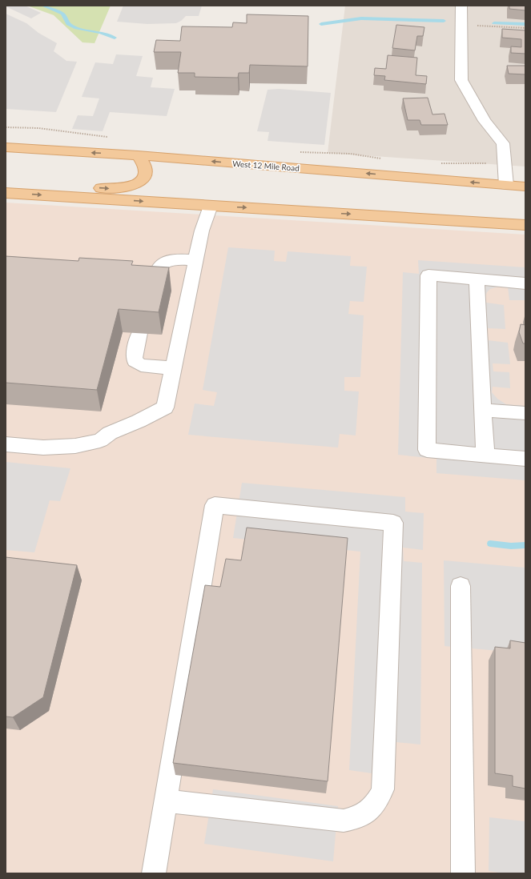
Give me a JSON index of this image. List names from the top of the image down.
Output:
{
  "streets": {
    "main road": ["West 12 Mile Road"]
  }
}
